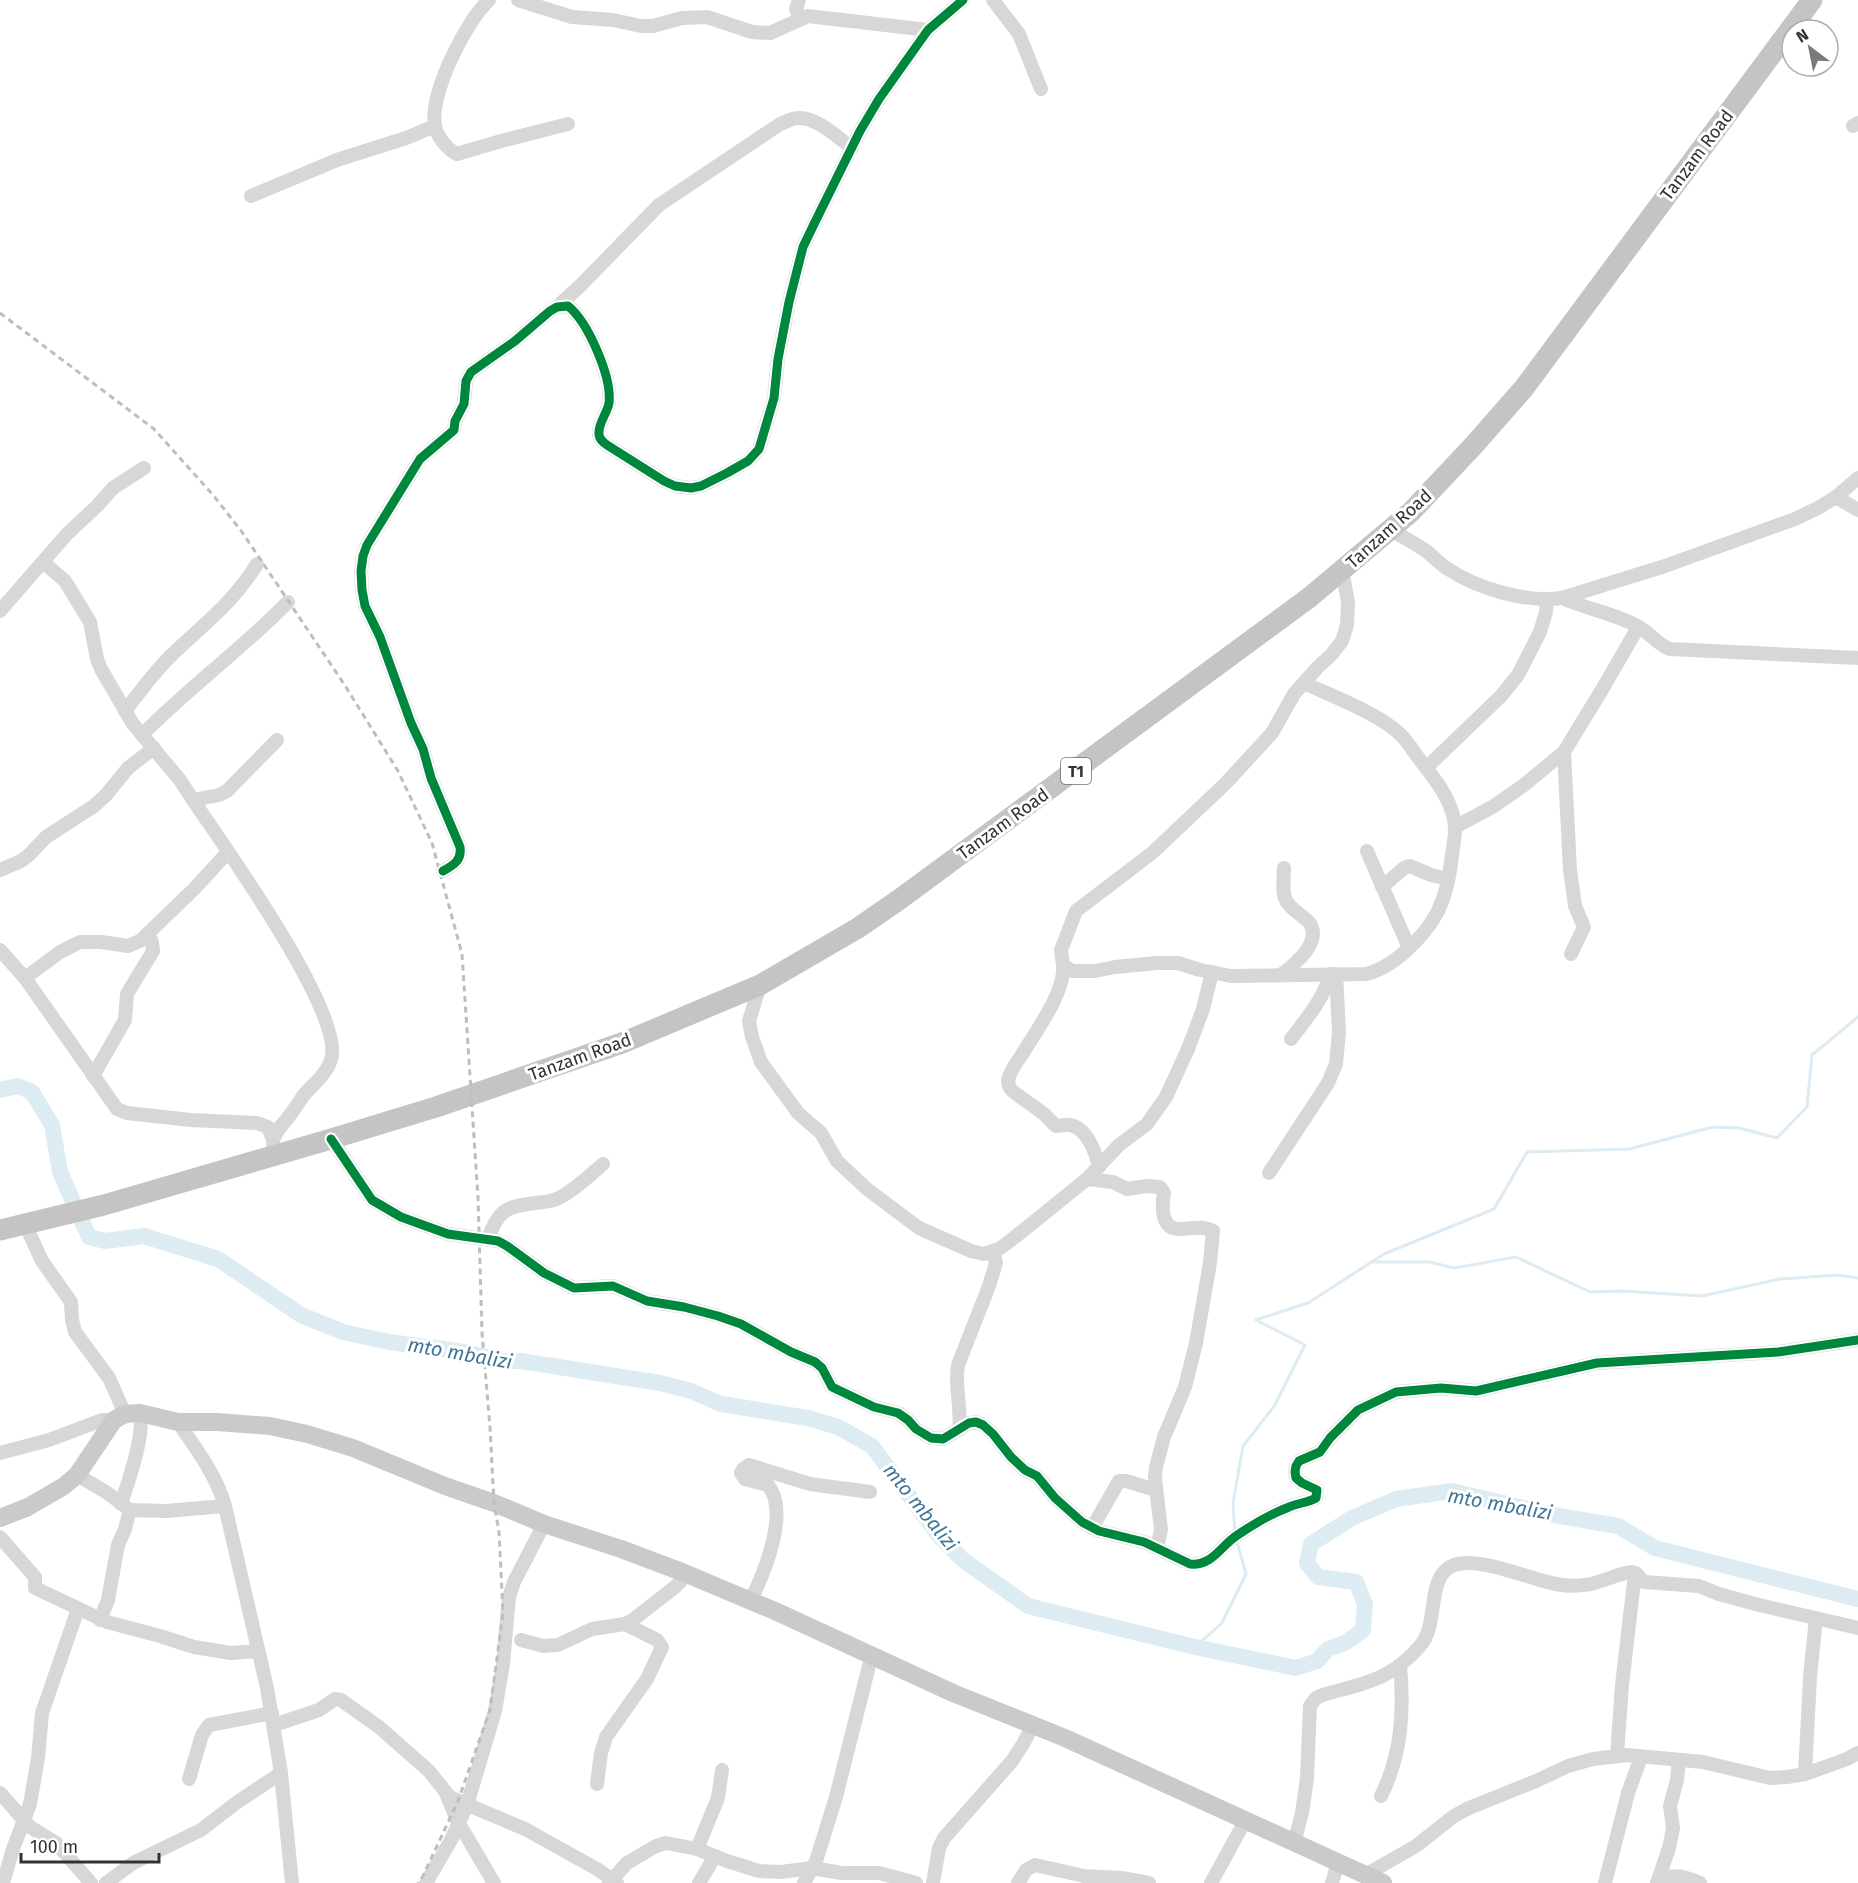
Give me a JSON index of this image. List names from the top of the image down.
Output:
{
  "streets": {
    "highway": ["Tanzam Road", "T1"]
  },
  "crossings": [
    ["Tanzam Road", "T1"]
  ],
  "water": ["mto mbalizi"],
  "scale_bar": "100 m",
  "north": "top left"
}
